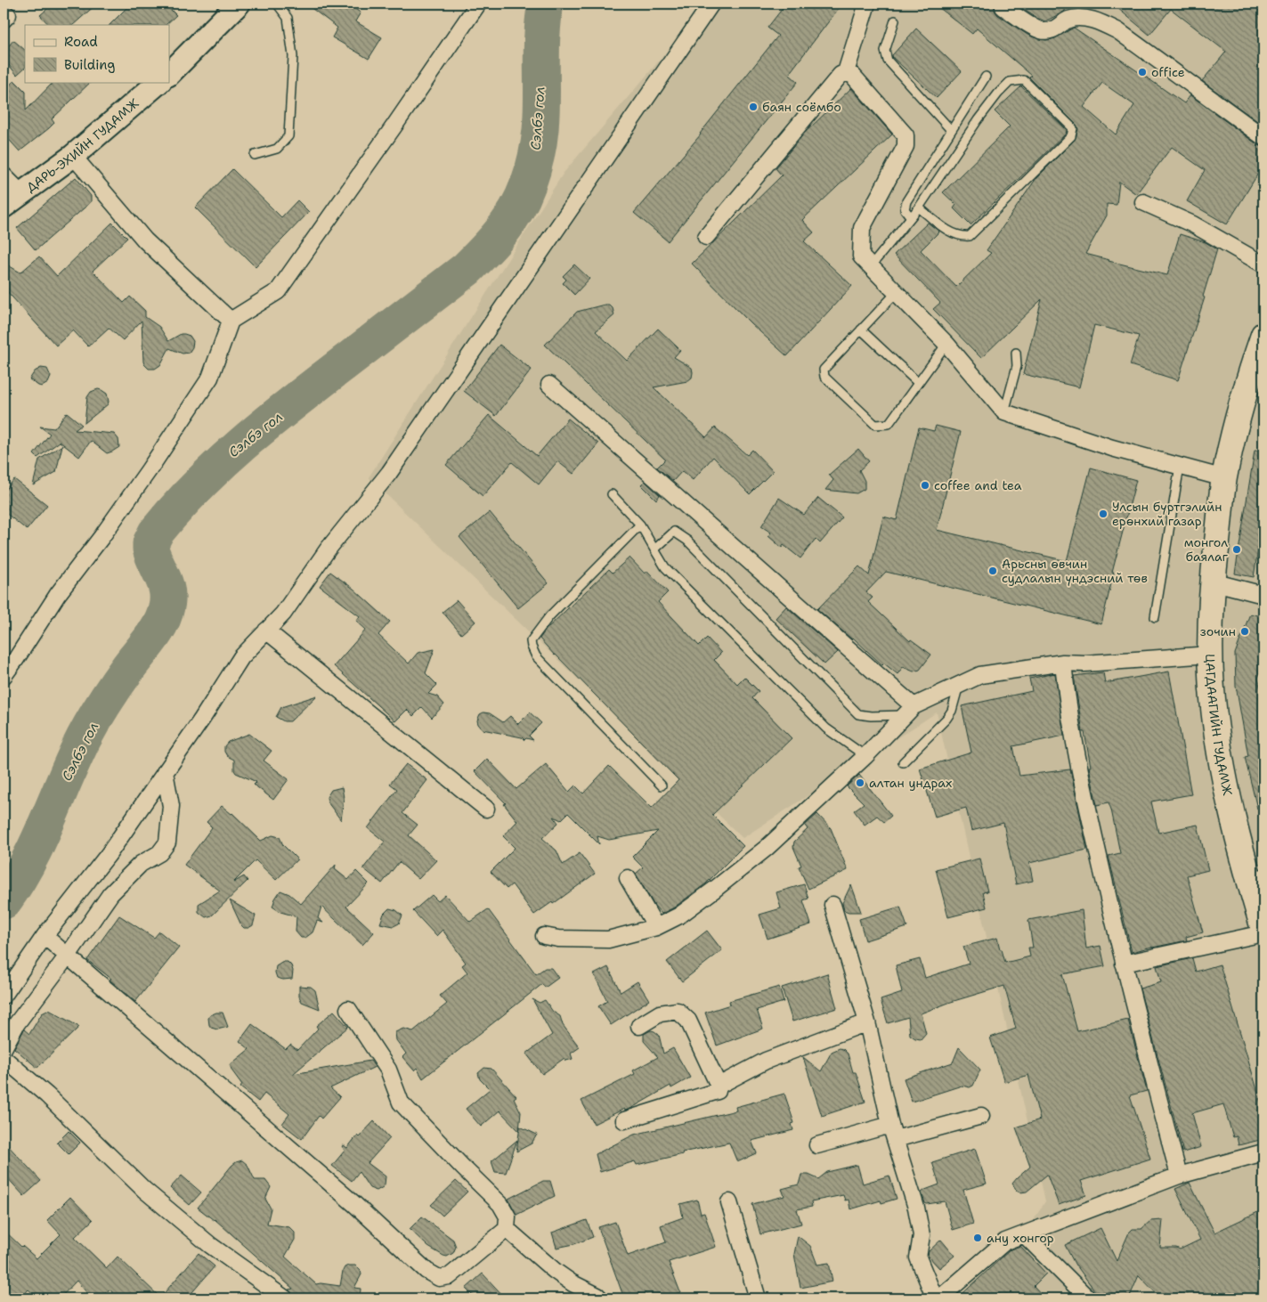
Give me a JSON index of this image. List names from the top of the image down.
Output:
{
  "streets": {
    "main road": ["ДАРЬ-ЭХИЙН ГУДАМЖ", "ЦАГДААГИЙН ГУДАМЖ"]
  },
  "water": ["Сэлбэ гол"],
  "places": [
    "office",
    "баян соёмбо",
    "coffee and tea",
    "Улсын бүртгэлийн ерөнхий газар",
    "монгол баялаг",
    "Арьсны өвчин судлалын үндэсний төв",
    "зочин",
    "алтан ундрах",
    "ану хонгор"
  ],
  "legend": ["Road", "Building"]
}
